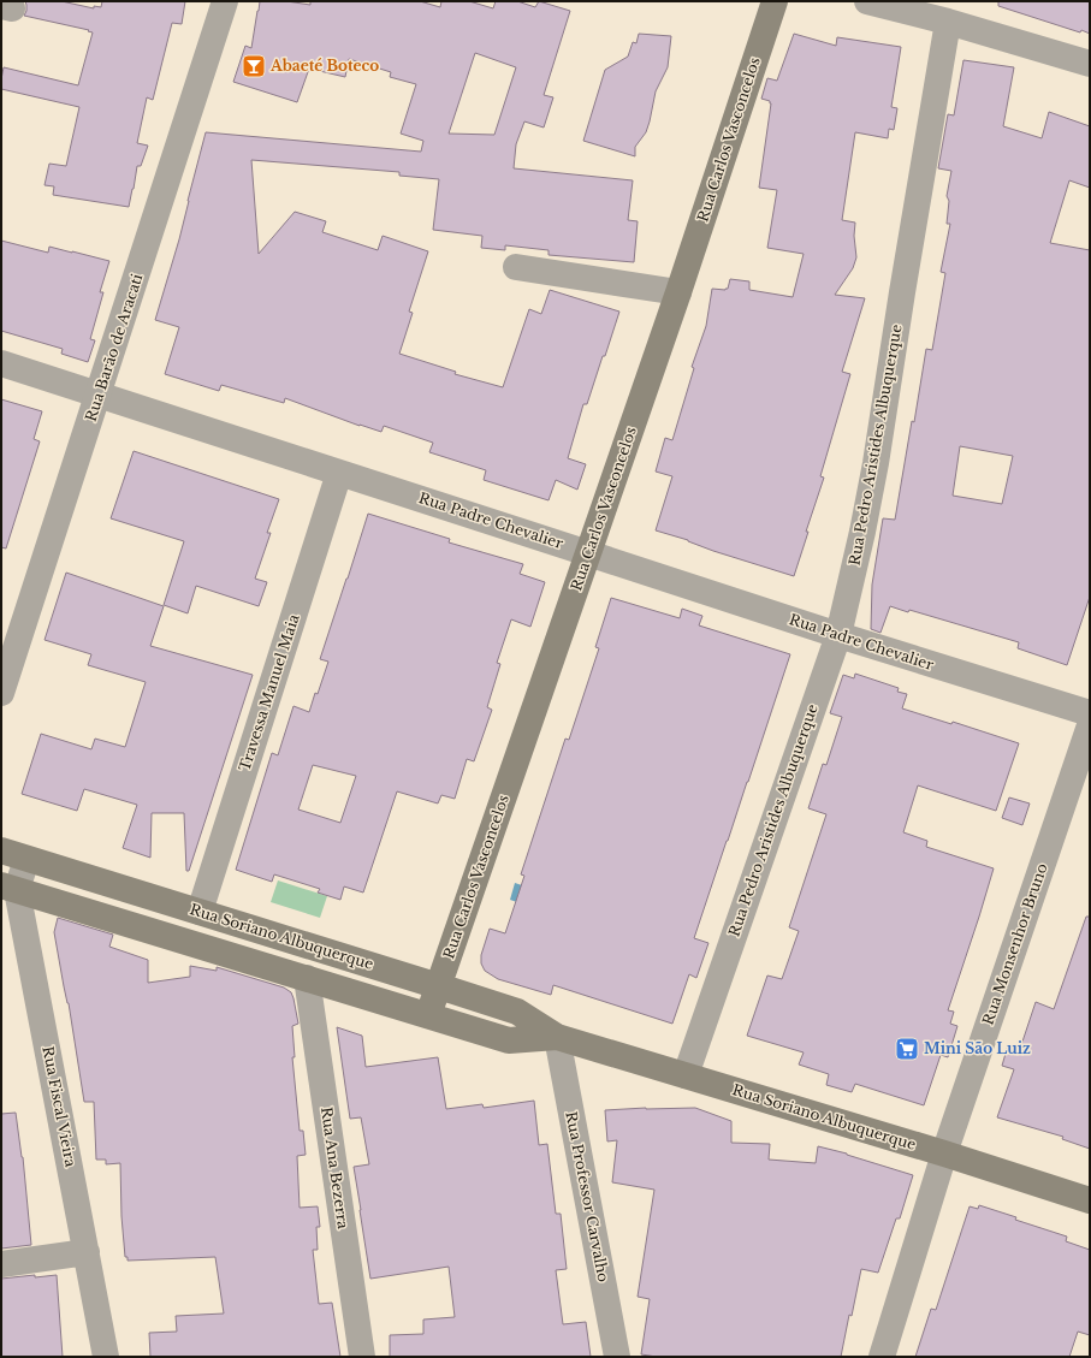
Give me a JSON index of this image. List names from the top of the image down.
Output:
{
  "streets": {
    "main road": ["Rua Carlos Vasconcelos", "Rua Soriano Albuquerque"],
    "street": [
      "Rua Barão de Aracati",
      "Rua Pedro Aristides Albuquerque",
      "Rua Padre Chevalier",
      "Travessa Manuel Maia",
      "Rua Monsenhor Bruno",
      "Rua Fiscal Vieira",
      "Rua Ana Bezerra",
      "Rua Professor Carvalho"
    ]
  },
  "crossings": [
    ["Rua Carlos Vasconcelos", "Rua Padre Chevalier"],
    ["Rua Carlos Vasconcelos", "Rua Soriano Albuquerque"],
    ["Rua Barão de Aracati", "Rua Padre Chevalier"],
    ["Rua Pedro Aristides Albuquerque", "Rua Padre Chevalier"],
    ["Rua Pedro Aristides Albuquerque", "Rua Soriano Albuquerque"],
    ["Rua Padre Chevalier", "Travessa Manuel Maia"],
    ["Travessa Manuel Maia", "Rua Soriano Albuquerque"],
    ["Rua Soriano Albuquerque", "Rua Monsenhor Bruno"],
    ["Rua Soriano Albuquerque", "Rua Fiscal Vieira"],
    ["Rua Soriano Albuquerque", "Rua Ana Bezerra"],
    ["Rua Soriano Albuquerque", "Rua Professor Carvalho"]
  ],
  "places": {
    "bar": ["Abaeté Boteco"],
    "supermarket": ["Mini São Luiz"]
  }
}
